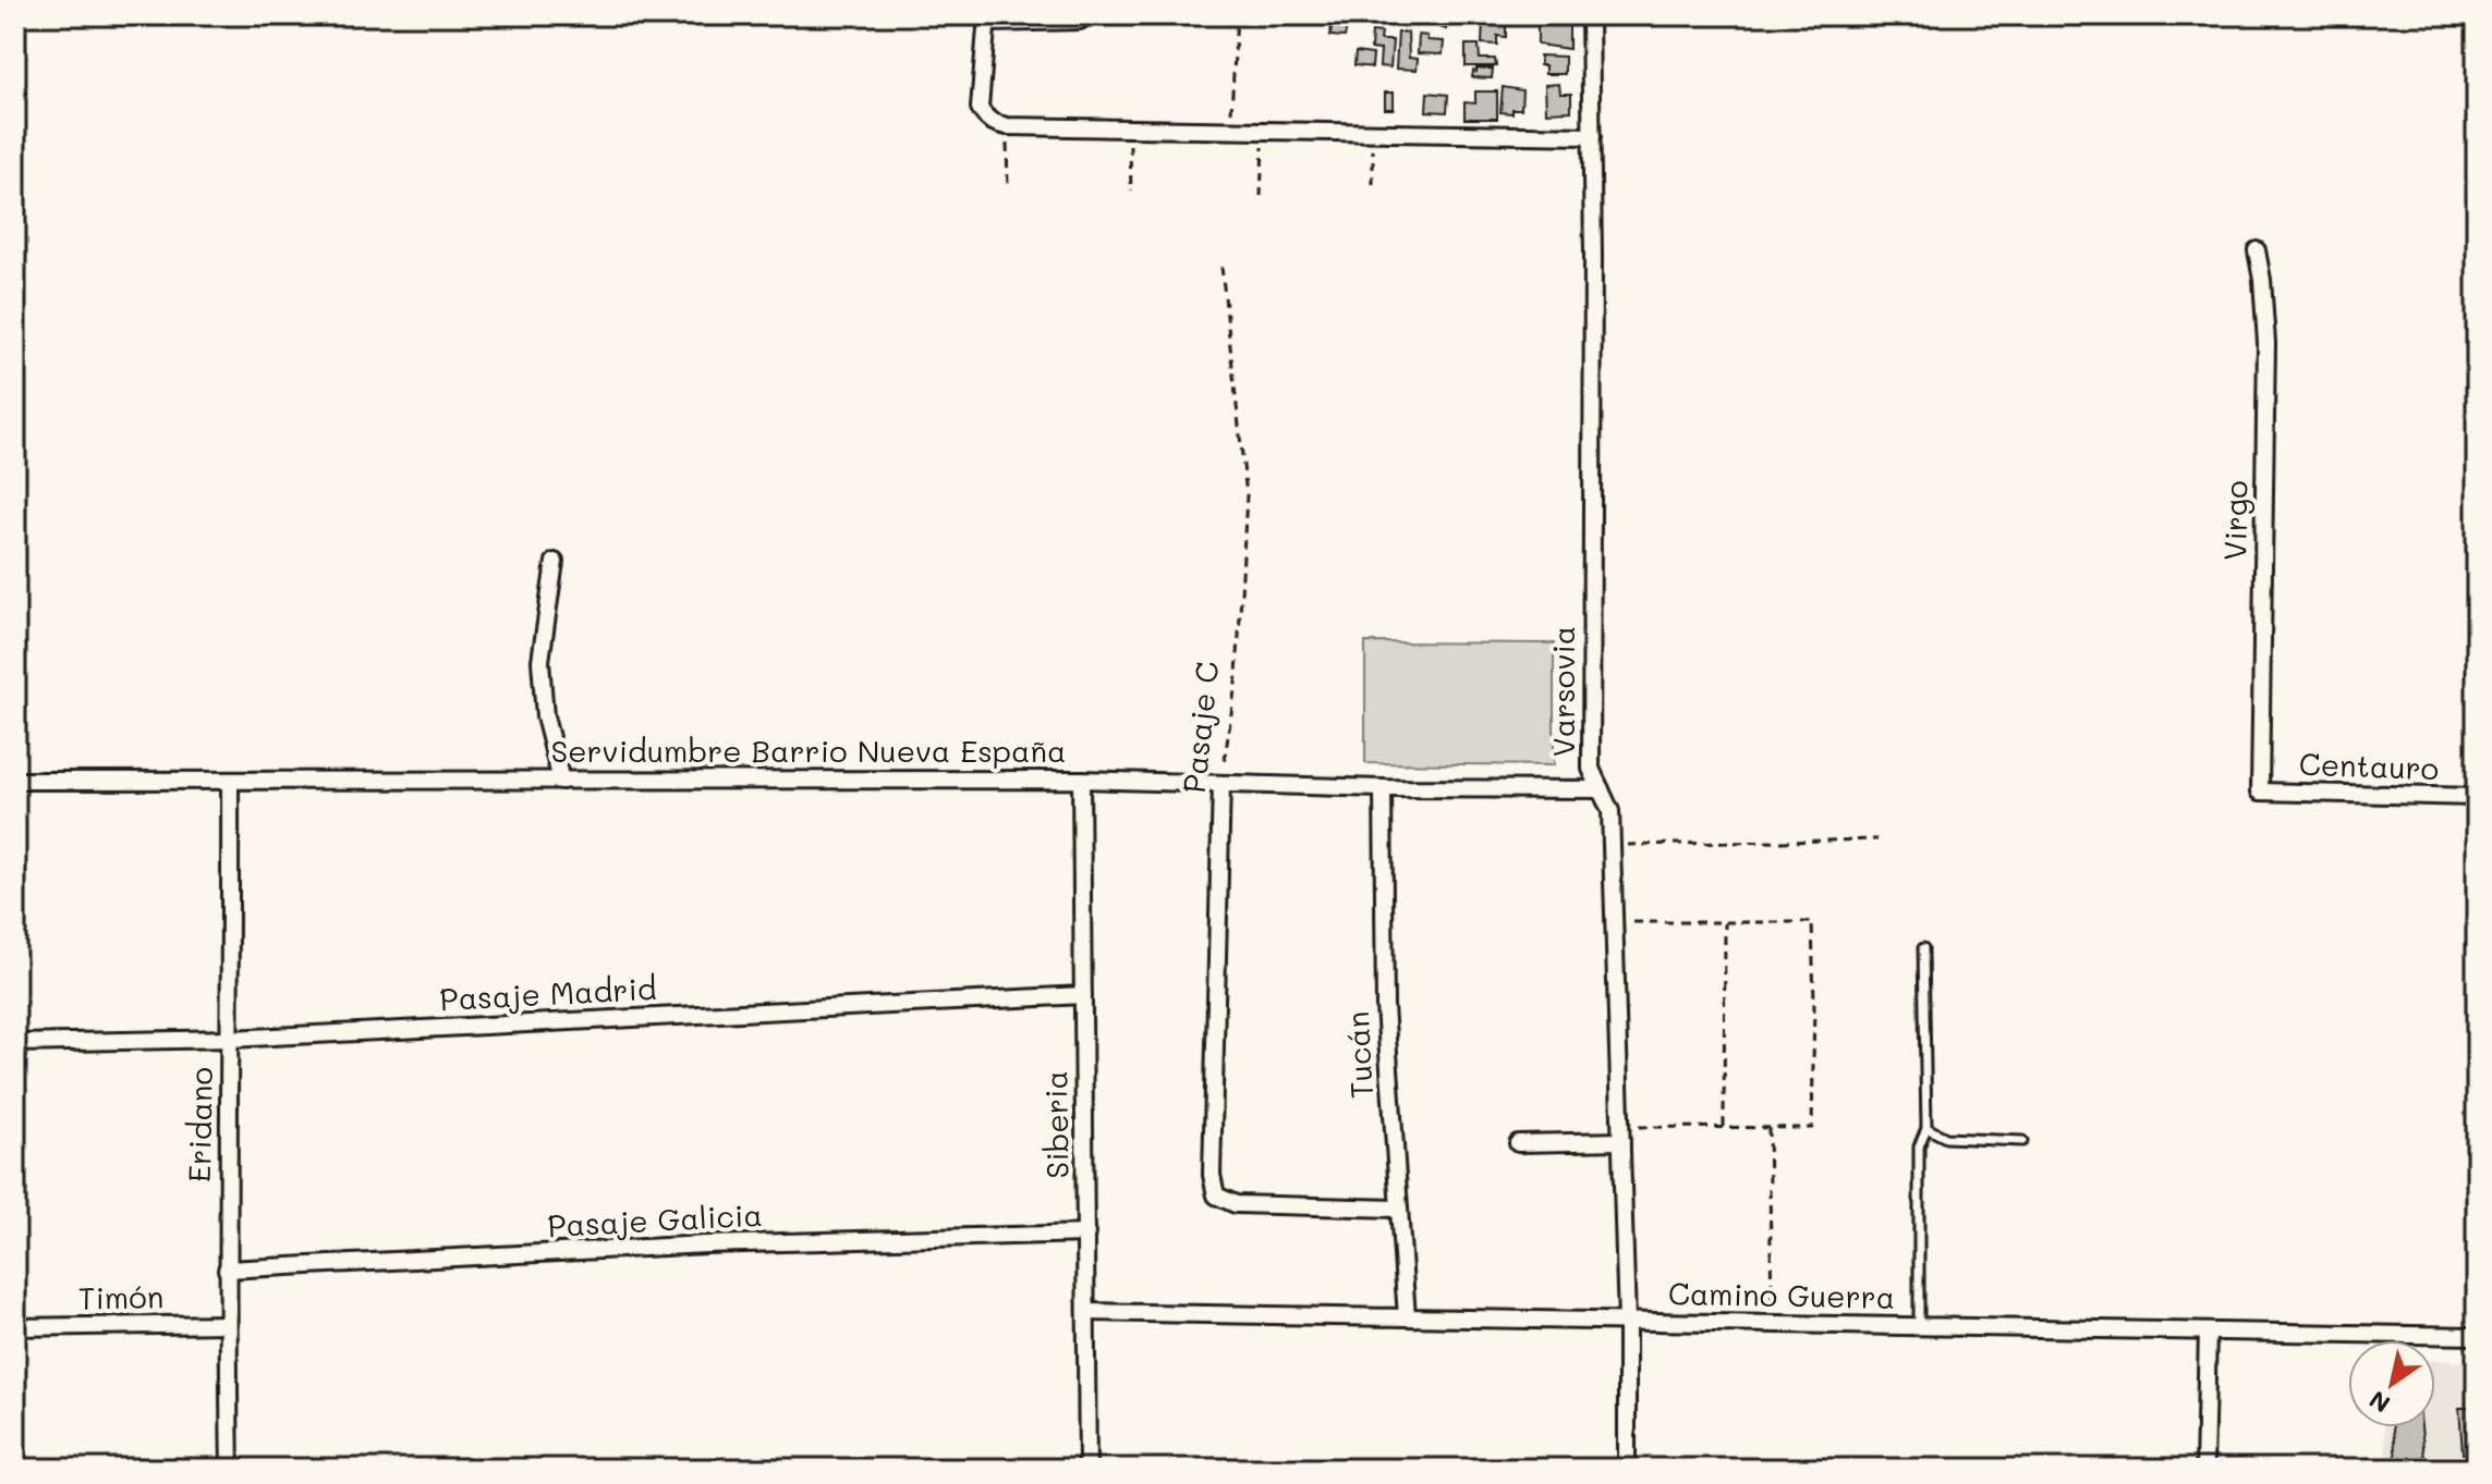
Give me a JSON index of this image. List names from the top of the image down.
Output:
{
  "streets": {
    "street": [
      "Virgo",
      "Varsovia",
      "Pasaje C",
      "Servidumbre Barrio Nueva España",
      "Centauro",
      "Pasaje Madrid",
      "Tucán",
      "Eridano",
      "Siberia",
      "Pasaje Galicia",
      "Camino Guerra",
      "Timón"
    ]
  },
  "crossings": [
    ["Virgo", "Centauro"],
    ["Varsovia", "Servidumbre Barrio Nueva España"],
    ["Varsovia", "Camino Guerra"],
    ["Pasaje C", "Servidumbre Barrio Nueva España"],
    ["Pasaje C", "Tucán"],
    ["Servidumbre Barrio Nueva España", "Tucán"],
    ["Servidumbre Barrio Nueva España", "Eridano"],
    ["Servidumbre Barrio Nueva España", "Siberia"],
    ["Pasaje Madrid", "Eridano"],
    ["Pasaje Madrid", "Siberia"],
    ["Tucán", "Camino Guerra"],
    ["Eridano", "Pasaje Galicia"],
    ["Eridano", "Timón"],
    ["Siberia", "Pasaje Galicia"],
    ["Siberia", "Camino Guerra"]
  ],
  "north": "bottom left"
}
